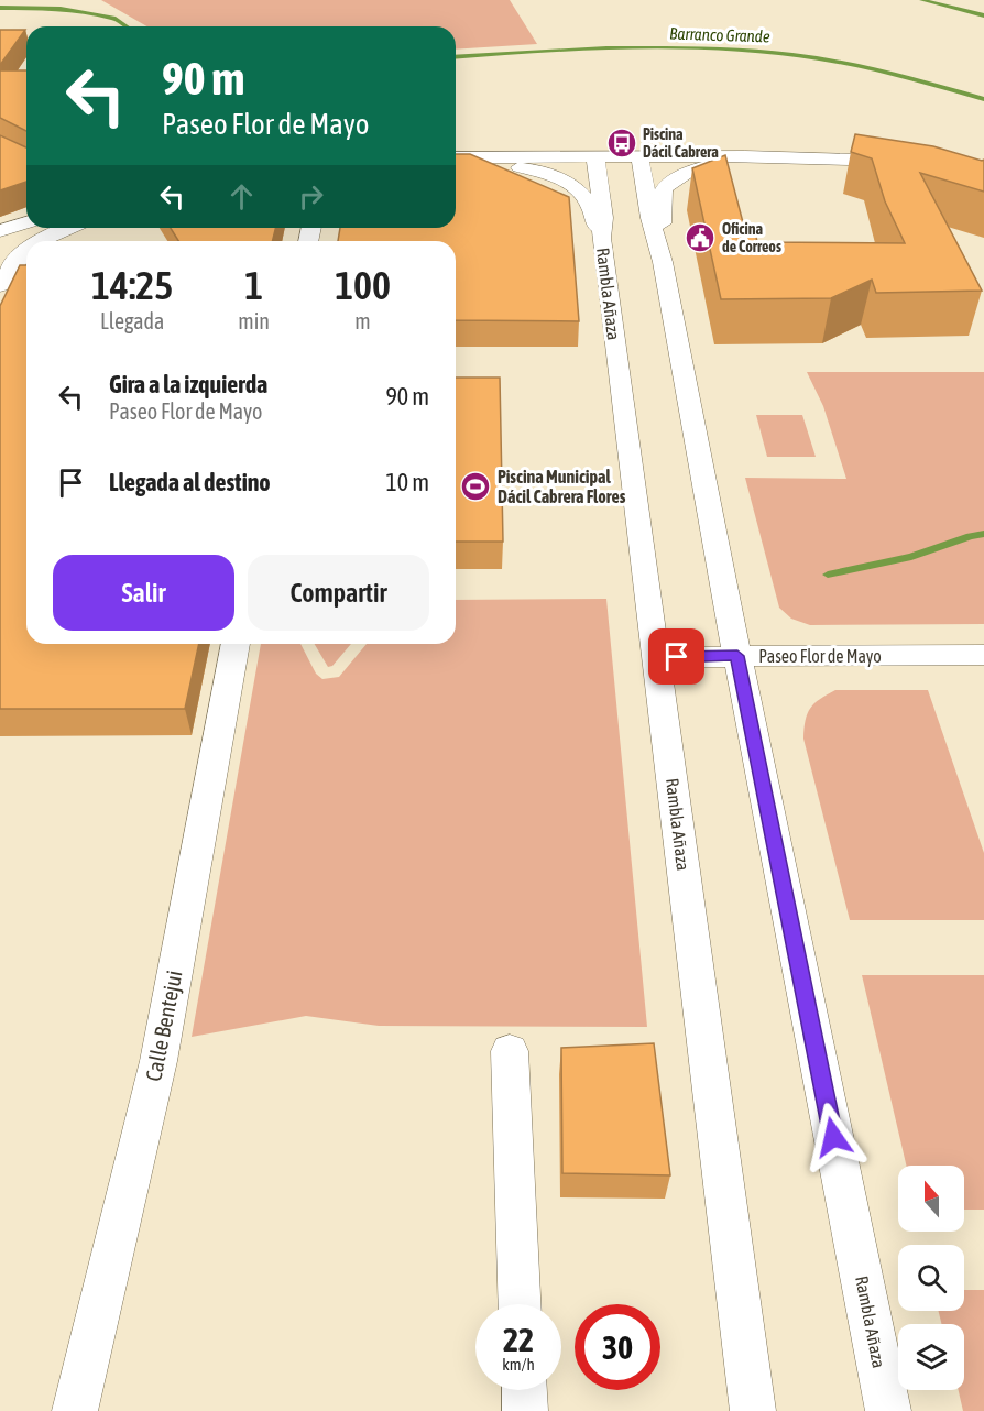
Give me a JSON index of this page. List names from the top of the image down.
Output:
{
  "streets": {
    "street": ["Rambla Añaza", "Paseo Flor de Mayo", "Calle Bentejui"]
  },
  "crossings": [
    ["Rambla Añaza", "Paseo Flor de Mayo"]
  ],
  "water": ["Barranco Grande"],
  "places": {
    "bus stop": ["Piscina Dácil Cabrera"],
    "public building": ["Oficina de Correos"],
    "sports": ["Piscina Municipal Dácil Cabrera Flores"]
  },
  "north": "top",
  "page": {
    "turn": ["90 m", "Paseo Flor de Mayo"],
    "eta": [
      "14:25",
      "Llegada",
      "1",
      "min",
      "100",
      "m"
    ],
    "list": [
      {
        "name": "Gira a la izquierda",
        "note": "Paseo Flor de Mayo",
        "value": "90 m"
      },
      {
        "name": "Llegada al destino",
        "value": "10 m"
      }
    ],
    "buttons": ["Salir", "Compartir"],
    "speed": "22 km/h",
    "limit": "30"
  }
}
